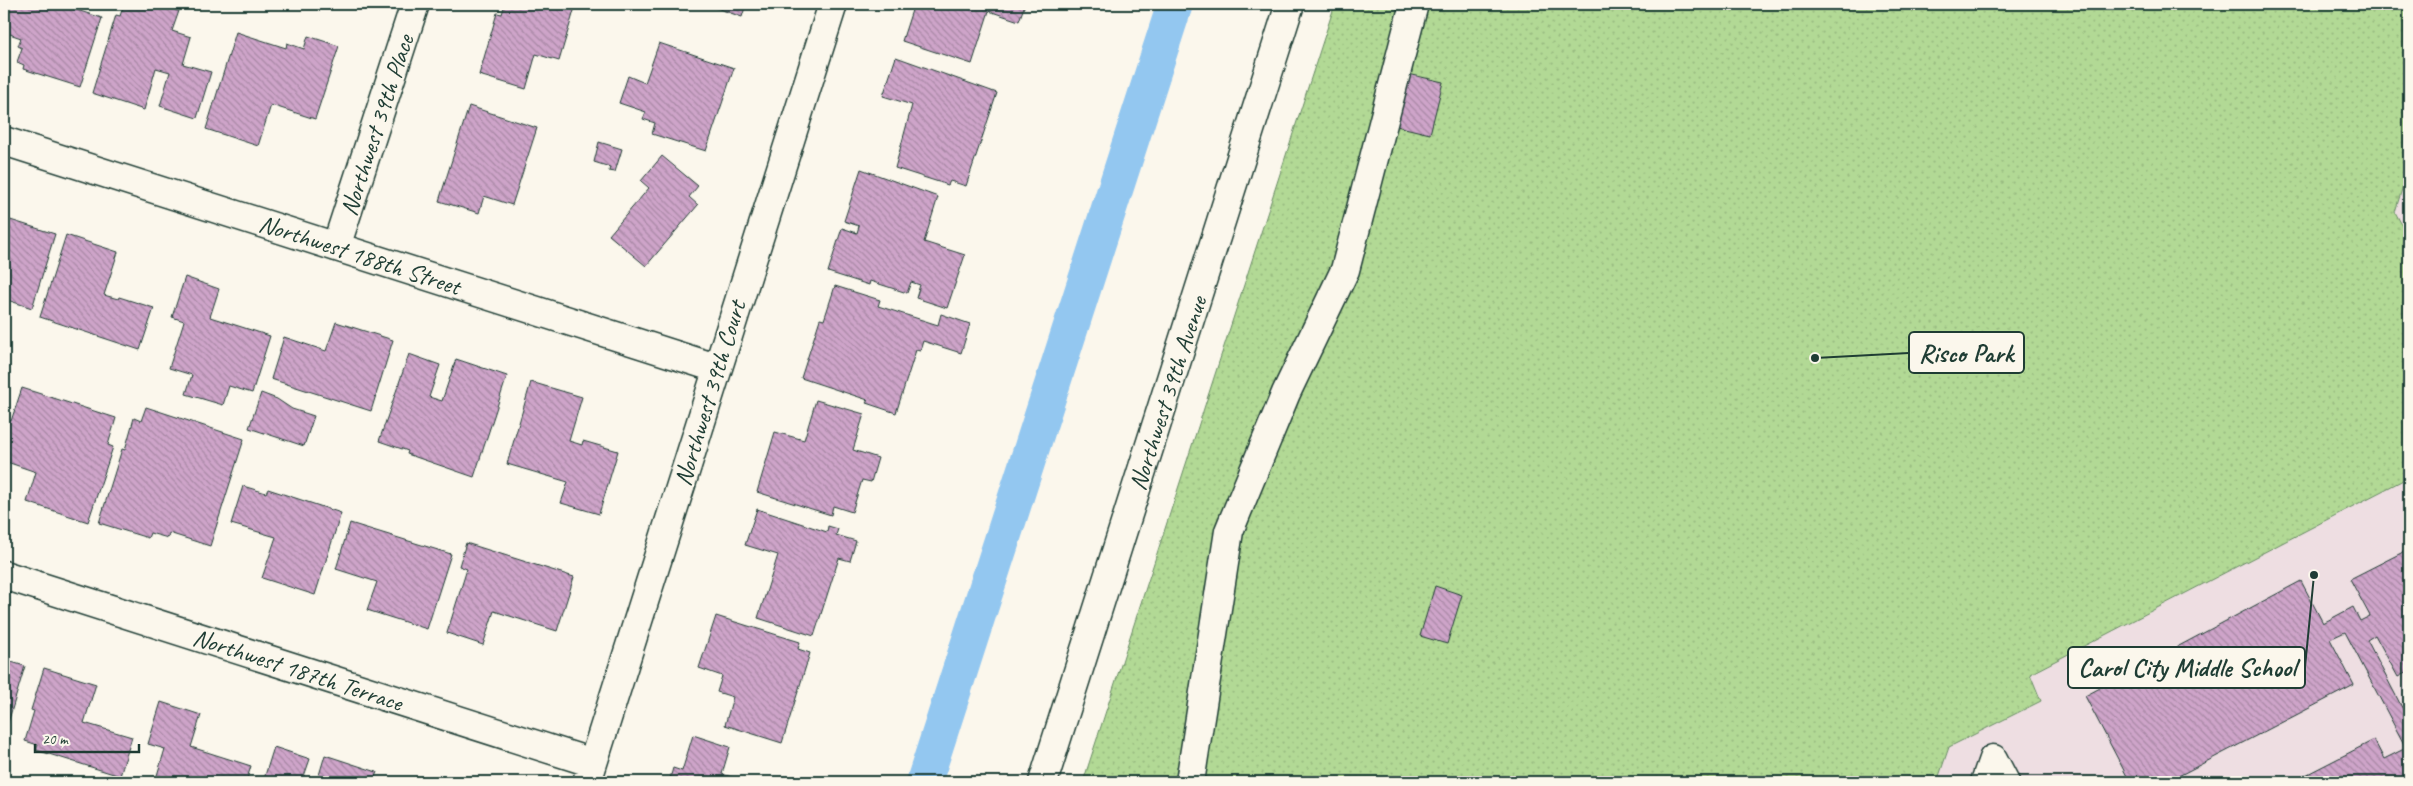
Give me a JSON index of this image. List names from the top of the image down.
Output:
{
  "streets": {
    "street": [
      "Northwest 39th Place",
      "Northwest 188th Street",
      "Northwest 39th Court",
      "Northwest 39th Avenue",
      "Northwest 187th Terrace"
    ]
  },
  "crossings": [
    ["Northwest 39th Place", "Northwest 188th Street"],
    ["Northwest 188th Street", "Northwest 39th Court"],
    ["Northwest 39th Court", "Northwest 187th Terrace"]
  ],
  "places": ["Risco Park", "Carol City Middle School"],
  "scale_bar": "20 m"
}
